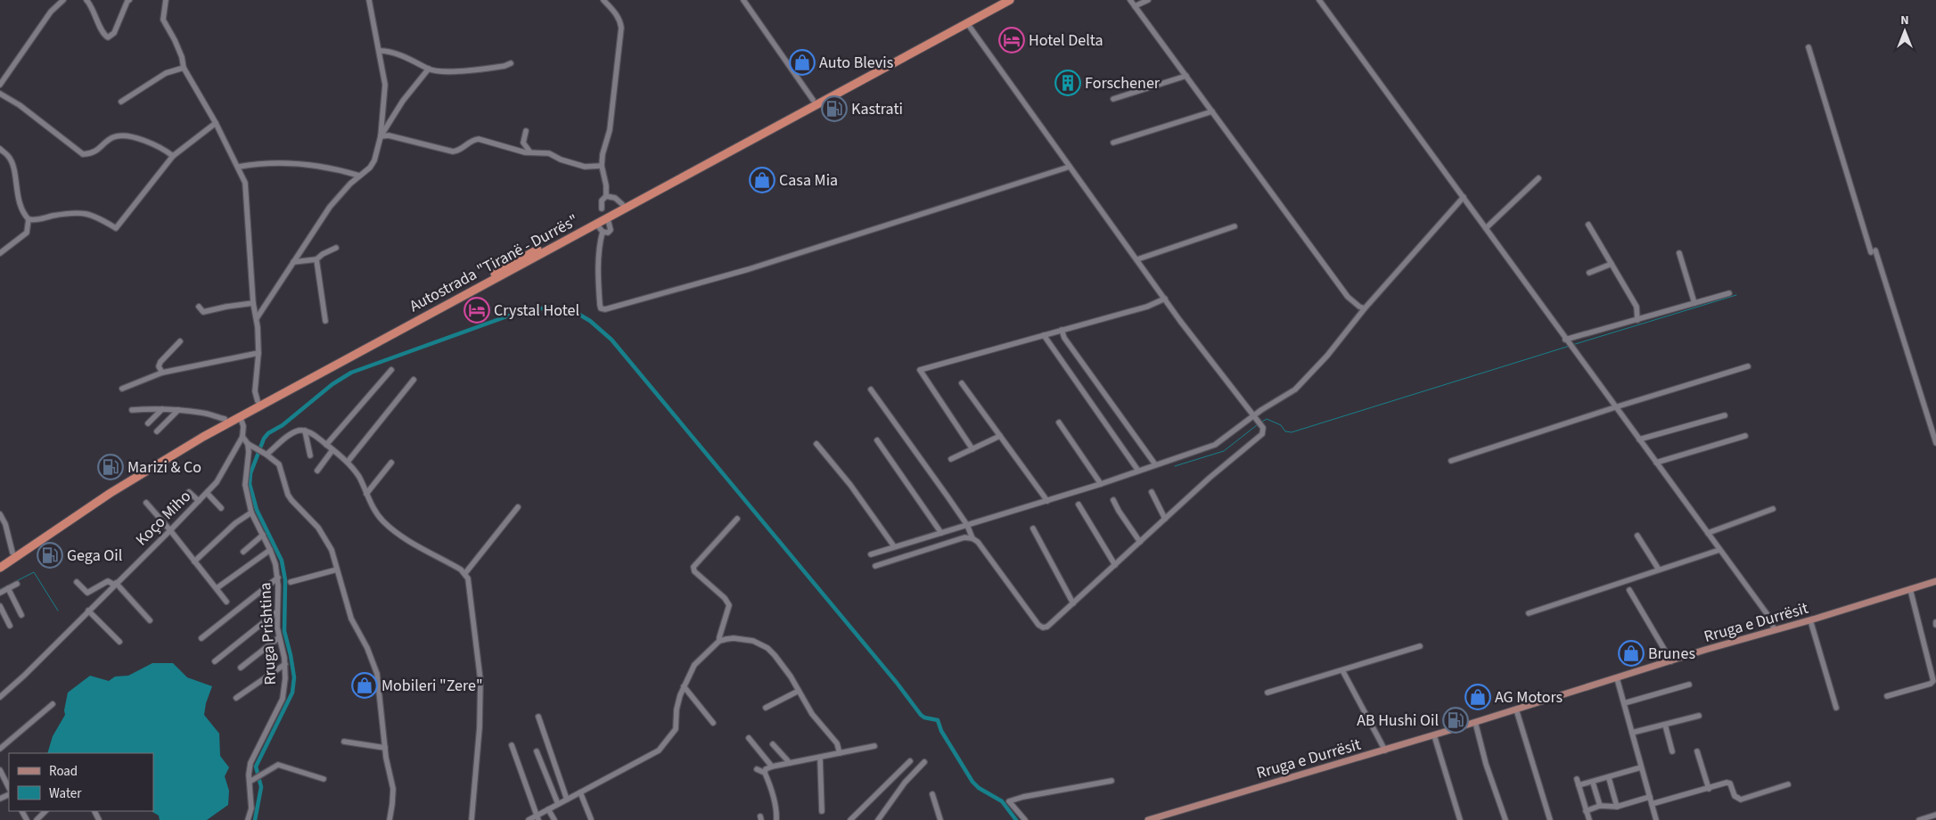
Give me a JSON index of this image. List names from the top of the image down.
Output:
{
  "streets": {
    "highway": ["Autostrada \"Tiranë - Durrës\""],
    "main road": ["Rruga e Durrësit"],
    "street": ["Koço Miho", "Rruga Prishtina"]
  },
  "places": {
    "hotel": ["Hotel Delta", "Crystal Hotel"],
    "shop": [
      "Auto Blevis",
      "Casa Mia",
      "Brunes",
      "Mobileri \"Zere\"",
      "AG Motors"
    ],
    "building": ["Forschener"],
    "fuel station": [
      "Kastrati",
      "Marizi & Co",
      "Gega Oil",
      "AB Hushi Oil"
    ]
  },
  "legend": ["Road", "Water"],
  "north": "top"
}
